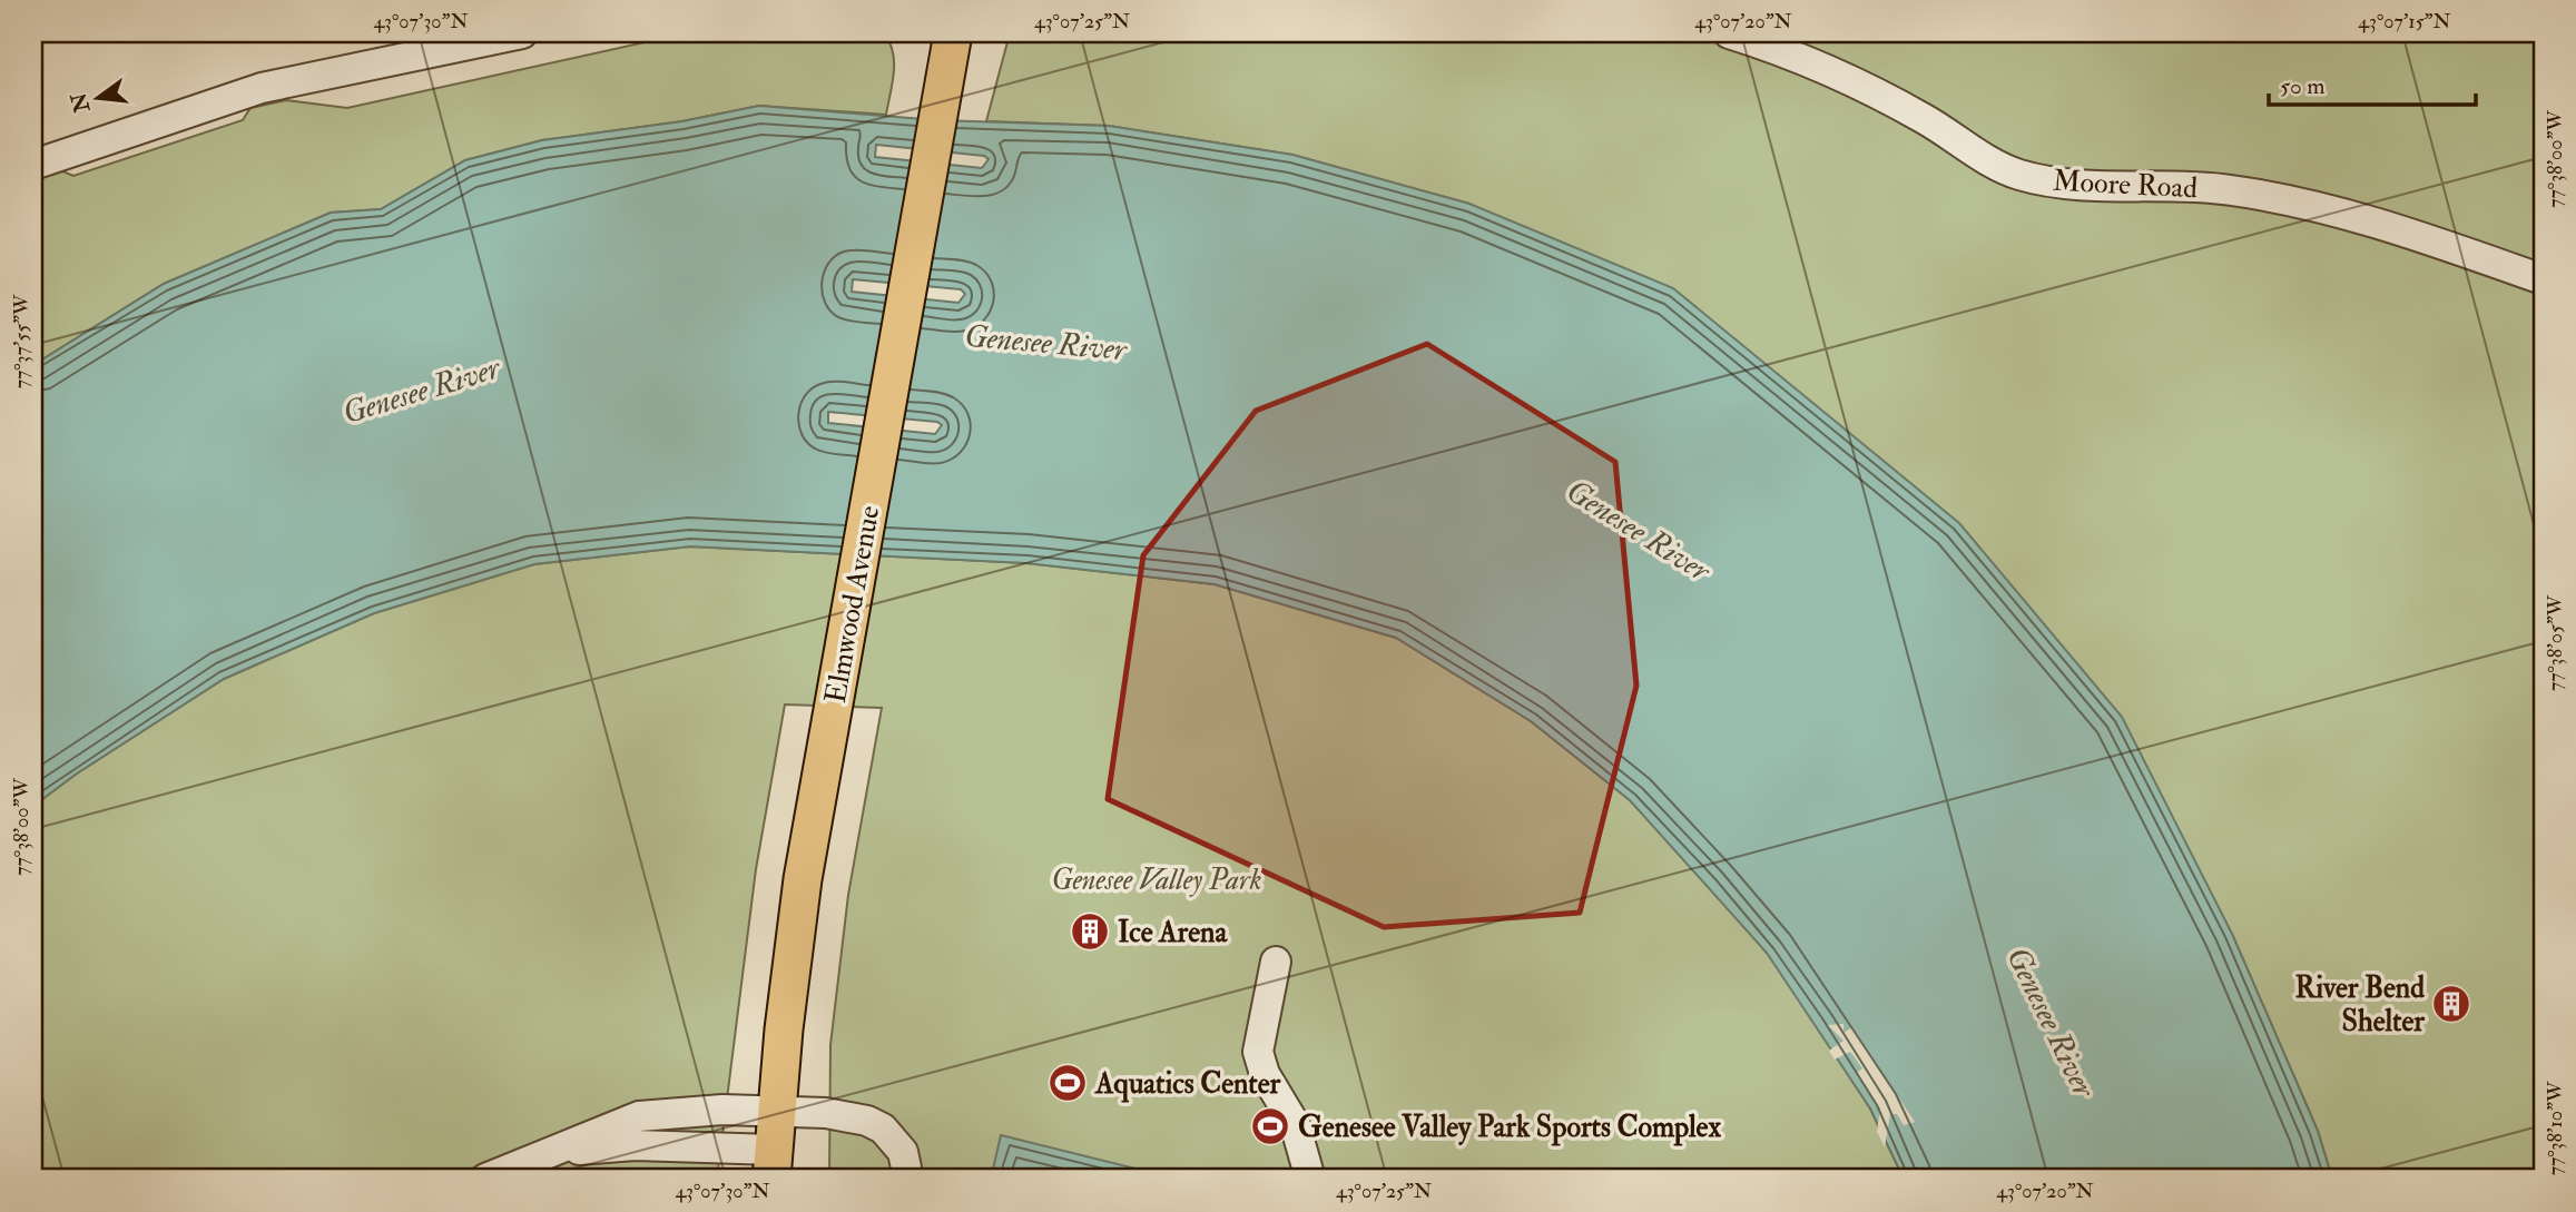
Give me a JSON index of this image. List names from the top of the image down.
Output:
{
  "streets": {
    "main road": ["Elmwood Avenue"],
    "street": ["Moore Road"]
  },
  "water": ["Genesee River"],
  "parks": ["Genesee Valley Park"],
  "places": {
    "building": ["Ice Arena", "River Bend Shelter"],
    "sports": ["Aquatics Center", "Genesee Valley Park Sports Complex"]
  },
  "scale_bar": "50 m",
  "north": "left",
  "coordinates": [
    "43°07'30\"N",
    "43°07'25\"N",
    "43°07'20\"N",
    "43°07'15\"N",
    "77°38'00\"W",
    "77°37'55\"W",
    "77°38'05\"W",
    "77°38'10\"W"
  ]
}
